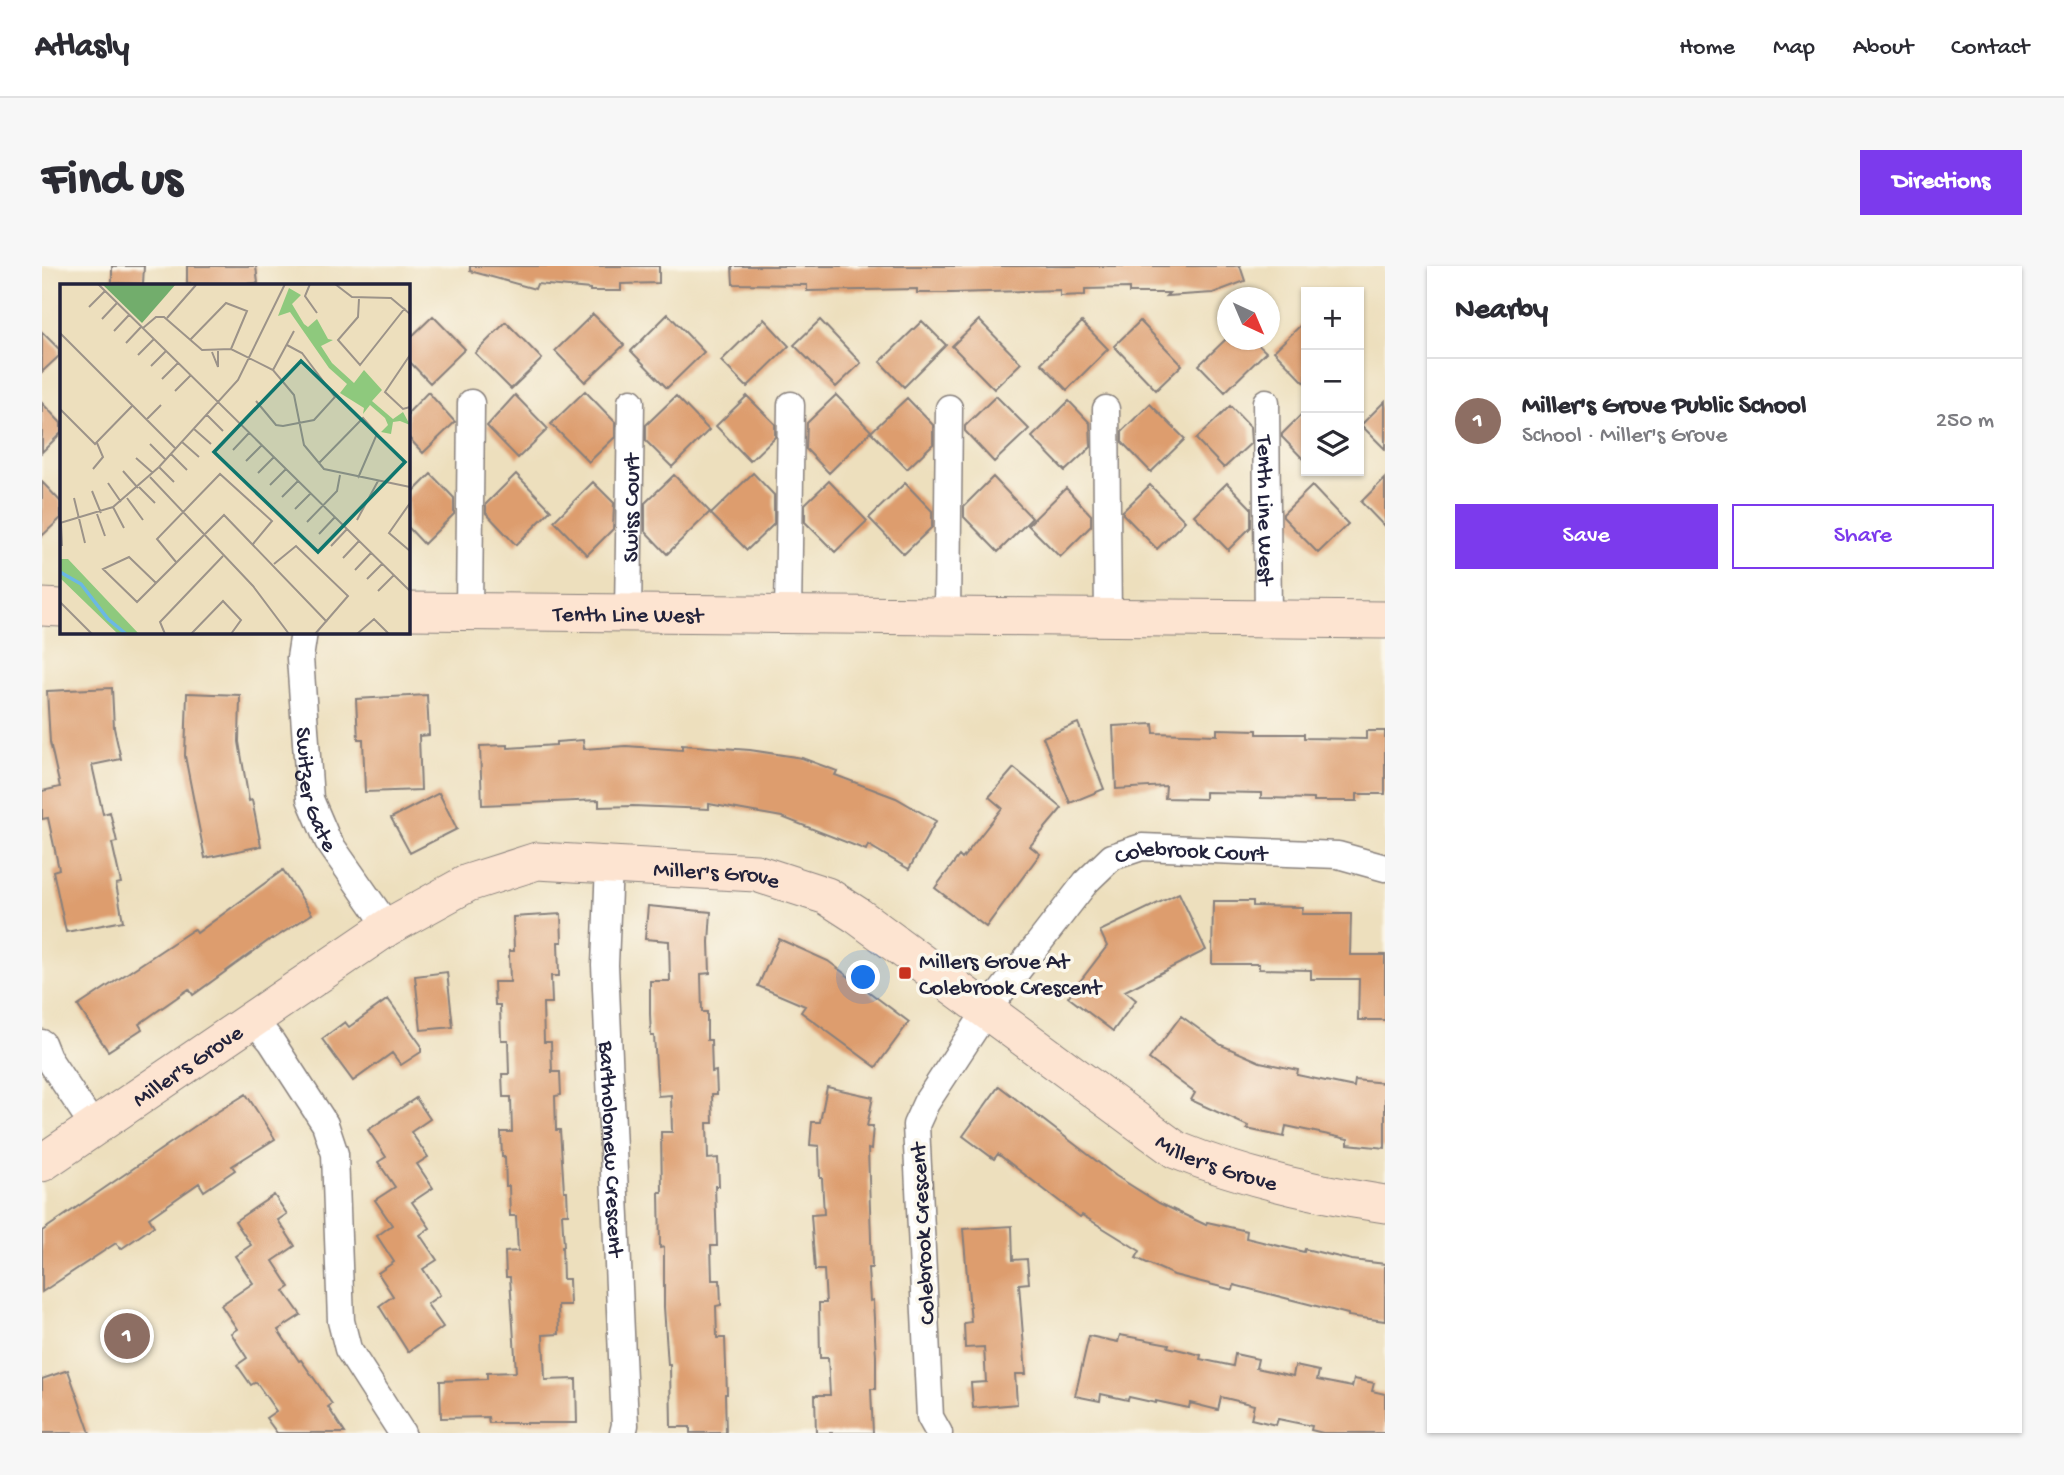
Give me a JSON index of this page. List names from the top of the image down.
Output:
{
  "streets": {
    "street": [
      "Swiss Court",
      "Tenth Line West",
      "Switzer Gate",
      "Colebrook Court",
      "Miller's Grove",
      "Bartholomew Crescent",
      "Colebrook Crescent"
    ]
  },
  "crossings": [
    ["Swiss Court", "Tenth Line West"],
    ["Switzer Gate", "Miller's Grove"],
    ["Colebrook Court", "Miller's Grove"],
    ["Colebrook Court", "Colebrook Crescent"],
    ["Miller's Grove", "Bartholomew Crescent"],
    ["Miller's Grove", "Colebrook Crescent"]
  ],
  "places": {
    "transit": ["Millers Grove At Colebrook Crescent"]
  },
  "north": "bottom right",
  "page": {
    "header": "Atlasly",
    "nav": [
      "Home",
      "Map",
      "About",
      "Contact"
    ],
    "buttons": [
      "Directions",
      ["Save", "Share"]
    ],
    "title": "Find us",
    "heading": "Nearby",
    "map_buttons": ["+", "−"],
    "list": [
      {
        "mark": "1",
        "name": "Miller's Grove Public School",
        "note": "School · Miller's Grove",
        "value": "250 m"
      }
    ],
    "pins": "1"
  }
}
